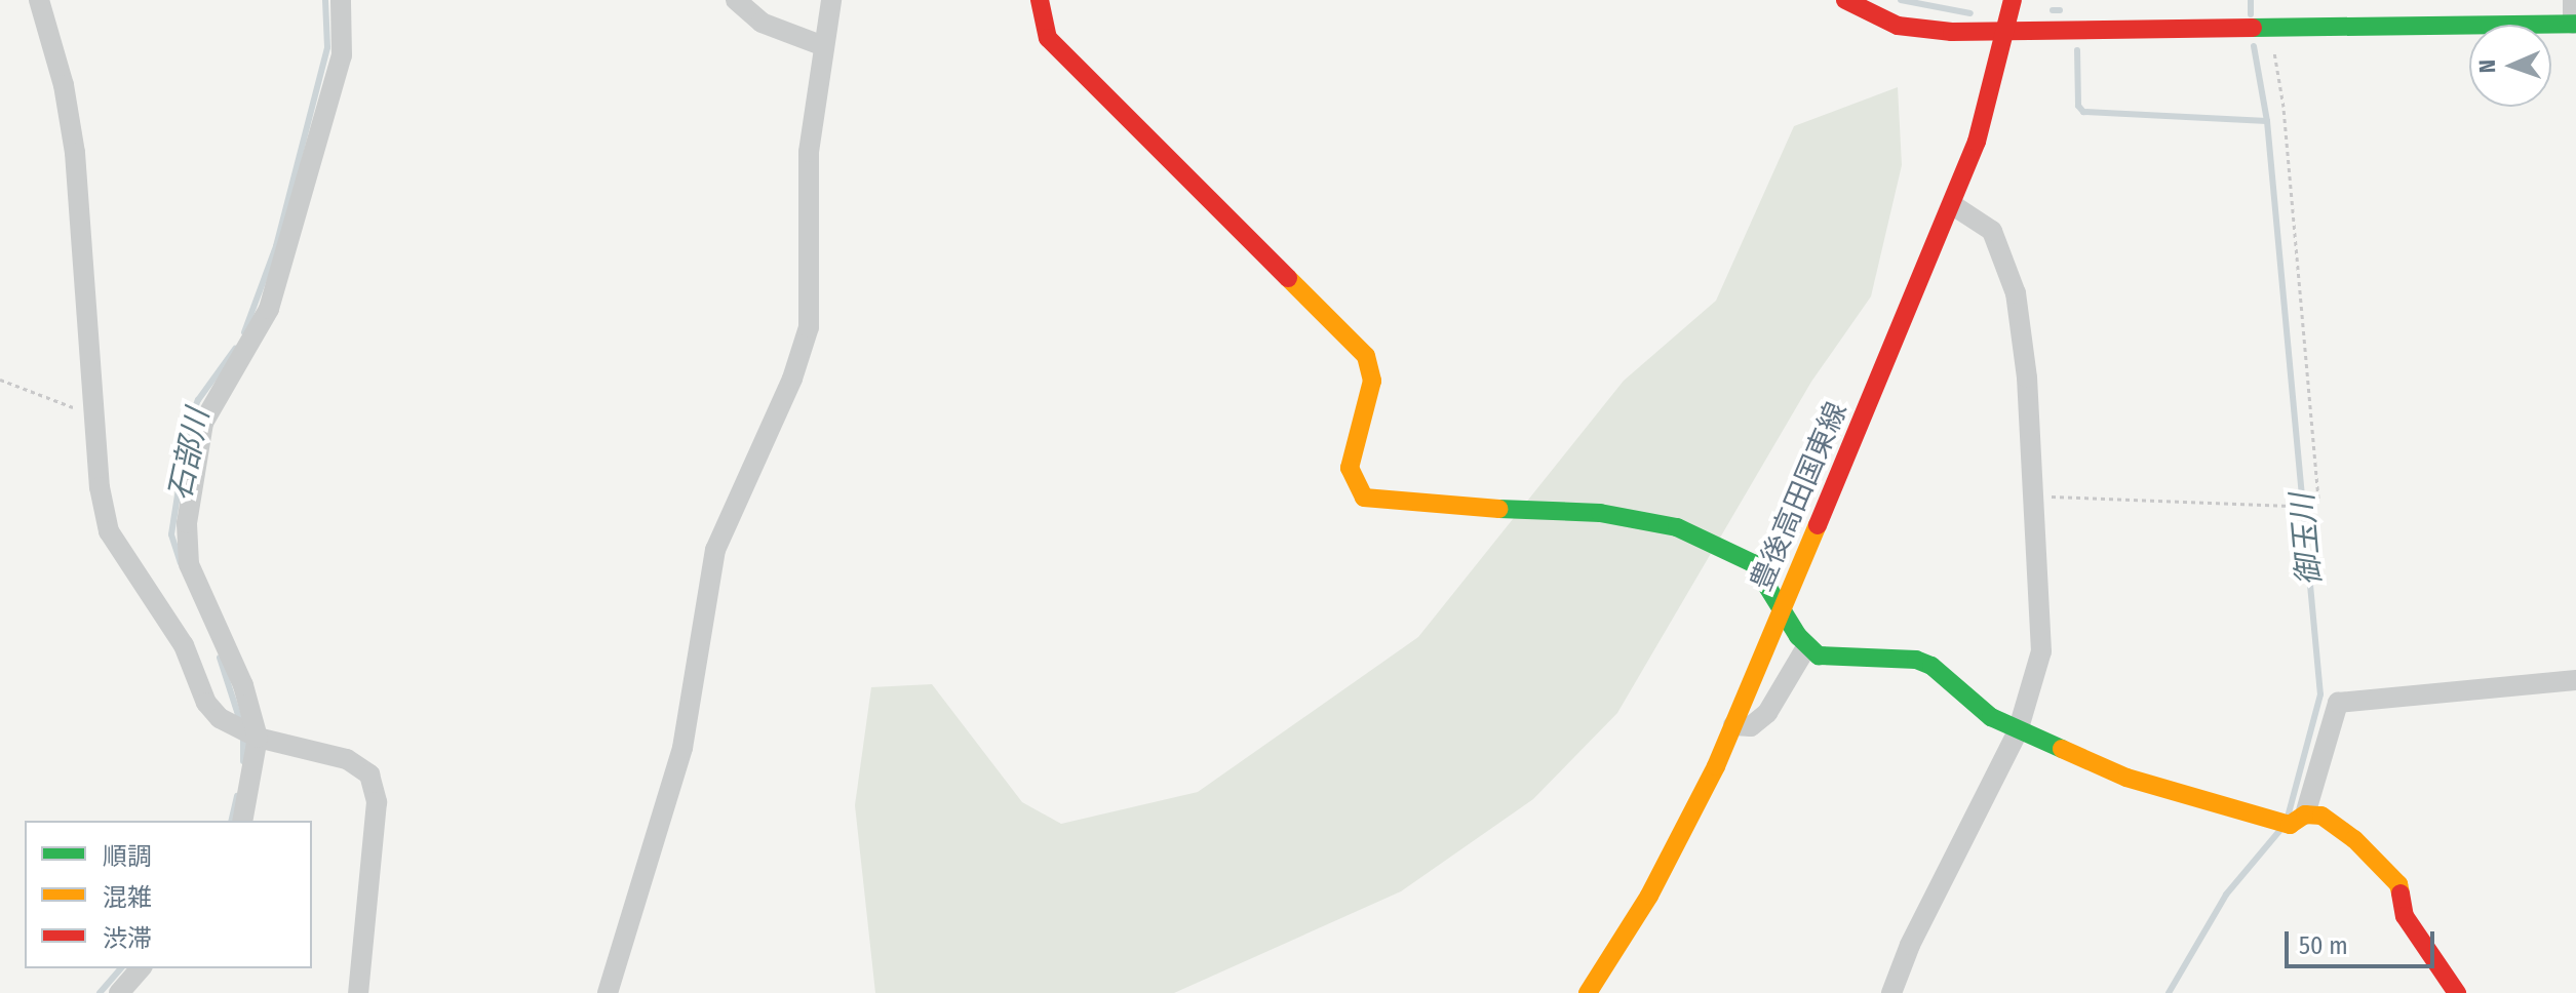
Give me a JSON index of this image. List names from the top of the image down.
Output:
{
  "streets": {
    "street": ["豊後高田国東線"]
  },
  "water": ["石部川", "御玉川"],
  "legend": ["順調", "混雑", "渋滞"],
  "scale_bar": "50 m",
  "north": "left"
}
